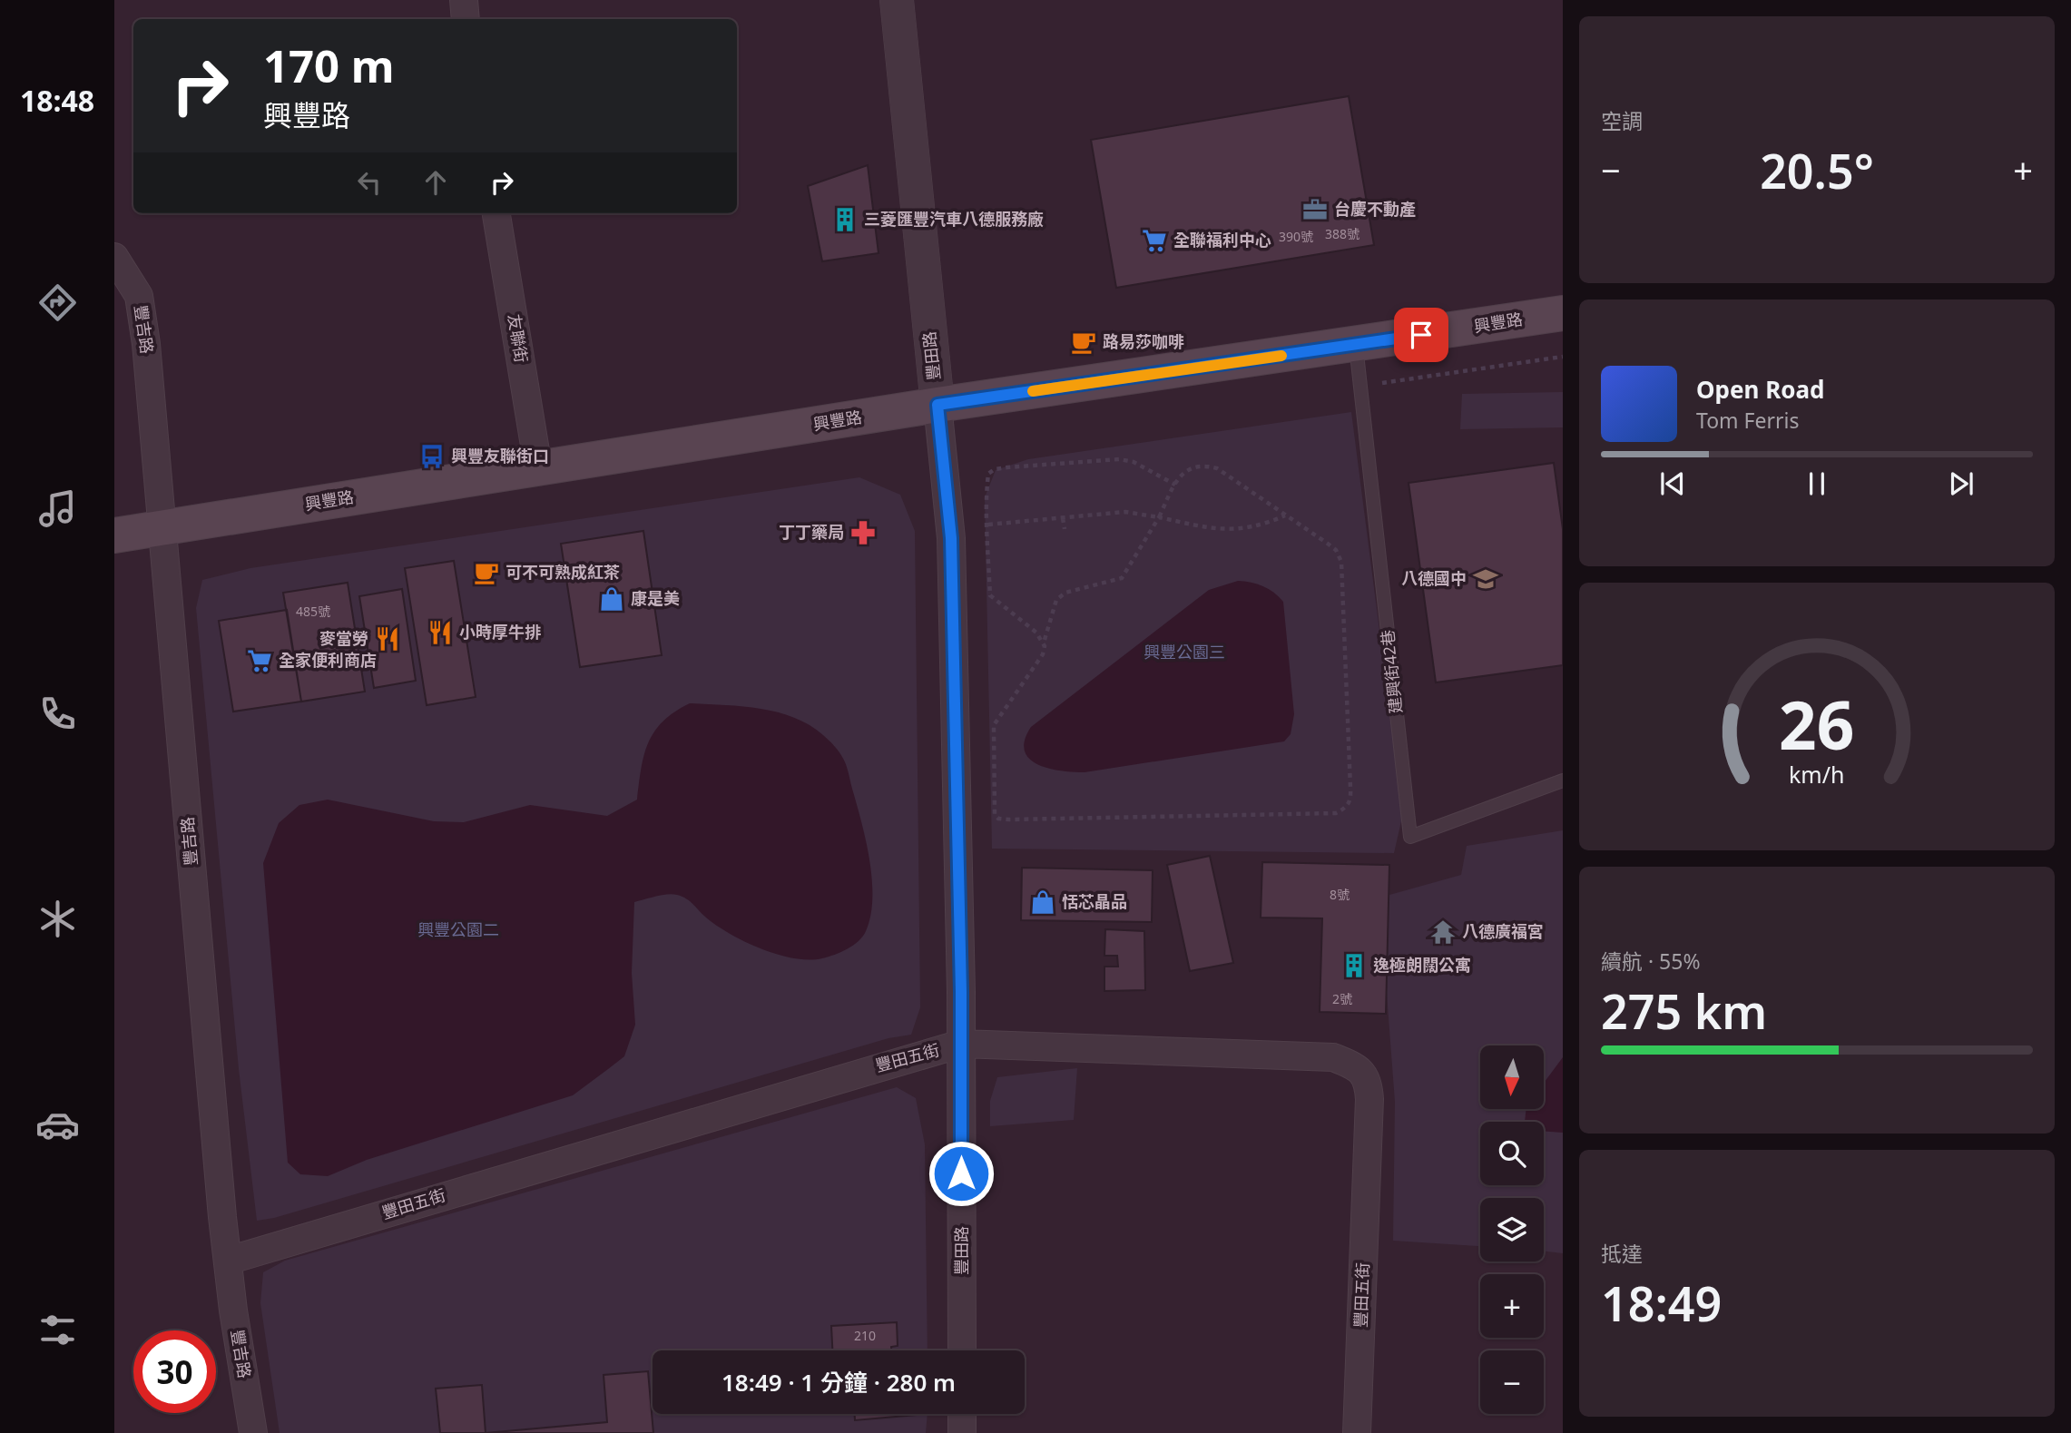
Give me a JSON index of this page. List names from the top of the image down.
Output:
{
  "streets": {
    "main road": ["興豐路"],
    "street": [
      "豐吉路",
      "友聯街",
      "豐田路",
      "豐田五街"
    ],
    "lane": ["建興街42巷"]
  },
  "crossings": [
    ["興豐路", "豐吉路"],
    ["興豐路", "友聯街"],
    ["興豐路", "豐田路"],
    ["興豐路", "建興街42巷"],
    ["豐吉路", "豐田五街"],
    ["豐田路", "豐田五街"]
  ],
  "parks": ["興豐公園三", "興豐公園二"],
  "places": {
    "office": ["台慶不動產"],
    "building": ["三菱匯豐汽車八德服務廠", "逸極朗闊公寓"],
    "supermarket": ["全聯福利中心", "全家便利商店"],
    "cafe": ["路易莎咖啡", "可不可熟成紅茶"],
    "bus stop": ["興豐友聯街口"],
    "pharmacy": ["丁丁藥局"],
    "school or university": ["八德國中"],
    "shop": ["康是美", "恬芯晶品"],
    "restaurant": ["小時厚牛排", "麥當勞"],
    "temple": ["八德廣福宮"]
  },
  "house_numbers": [
    "388號",
    "390號",
    "485號",
    "8號",
    "2號",
    "210"
  ],
  "north": "bottom",
  "page": {
    "tabs": "18:48",
    "tile": [
      "空調",
      ["續航 · 55%", "275 km"],
      ["抵達", "18:49"]
    ],
    "turn": ["170 m", "興豐路"],
    "heat": ["−", "20.5°", "+"],
    "song": ["Open Road", "Tom Ferris"],
    "map_buttons": ["+", "−"],
    "limit": "30",
    "trip": "18:49 · 1 分鐘 · 280 m",
    "gauge": ["26", "km/h"]
  }
}
